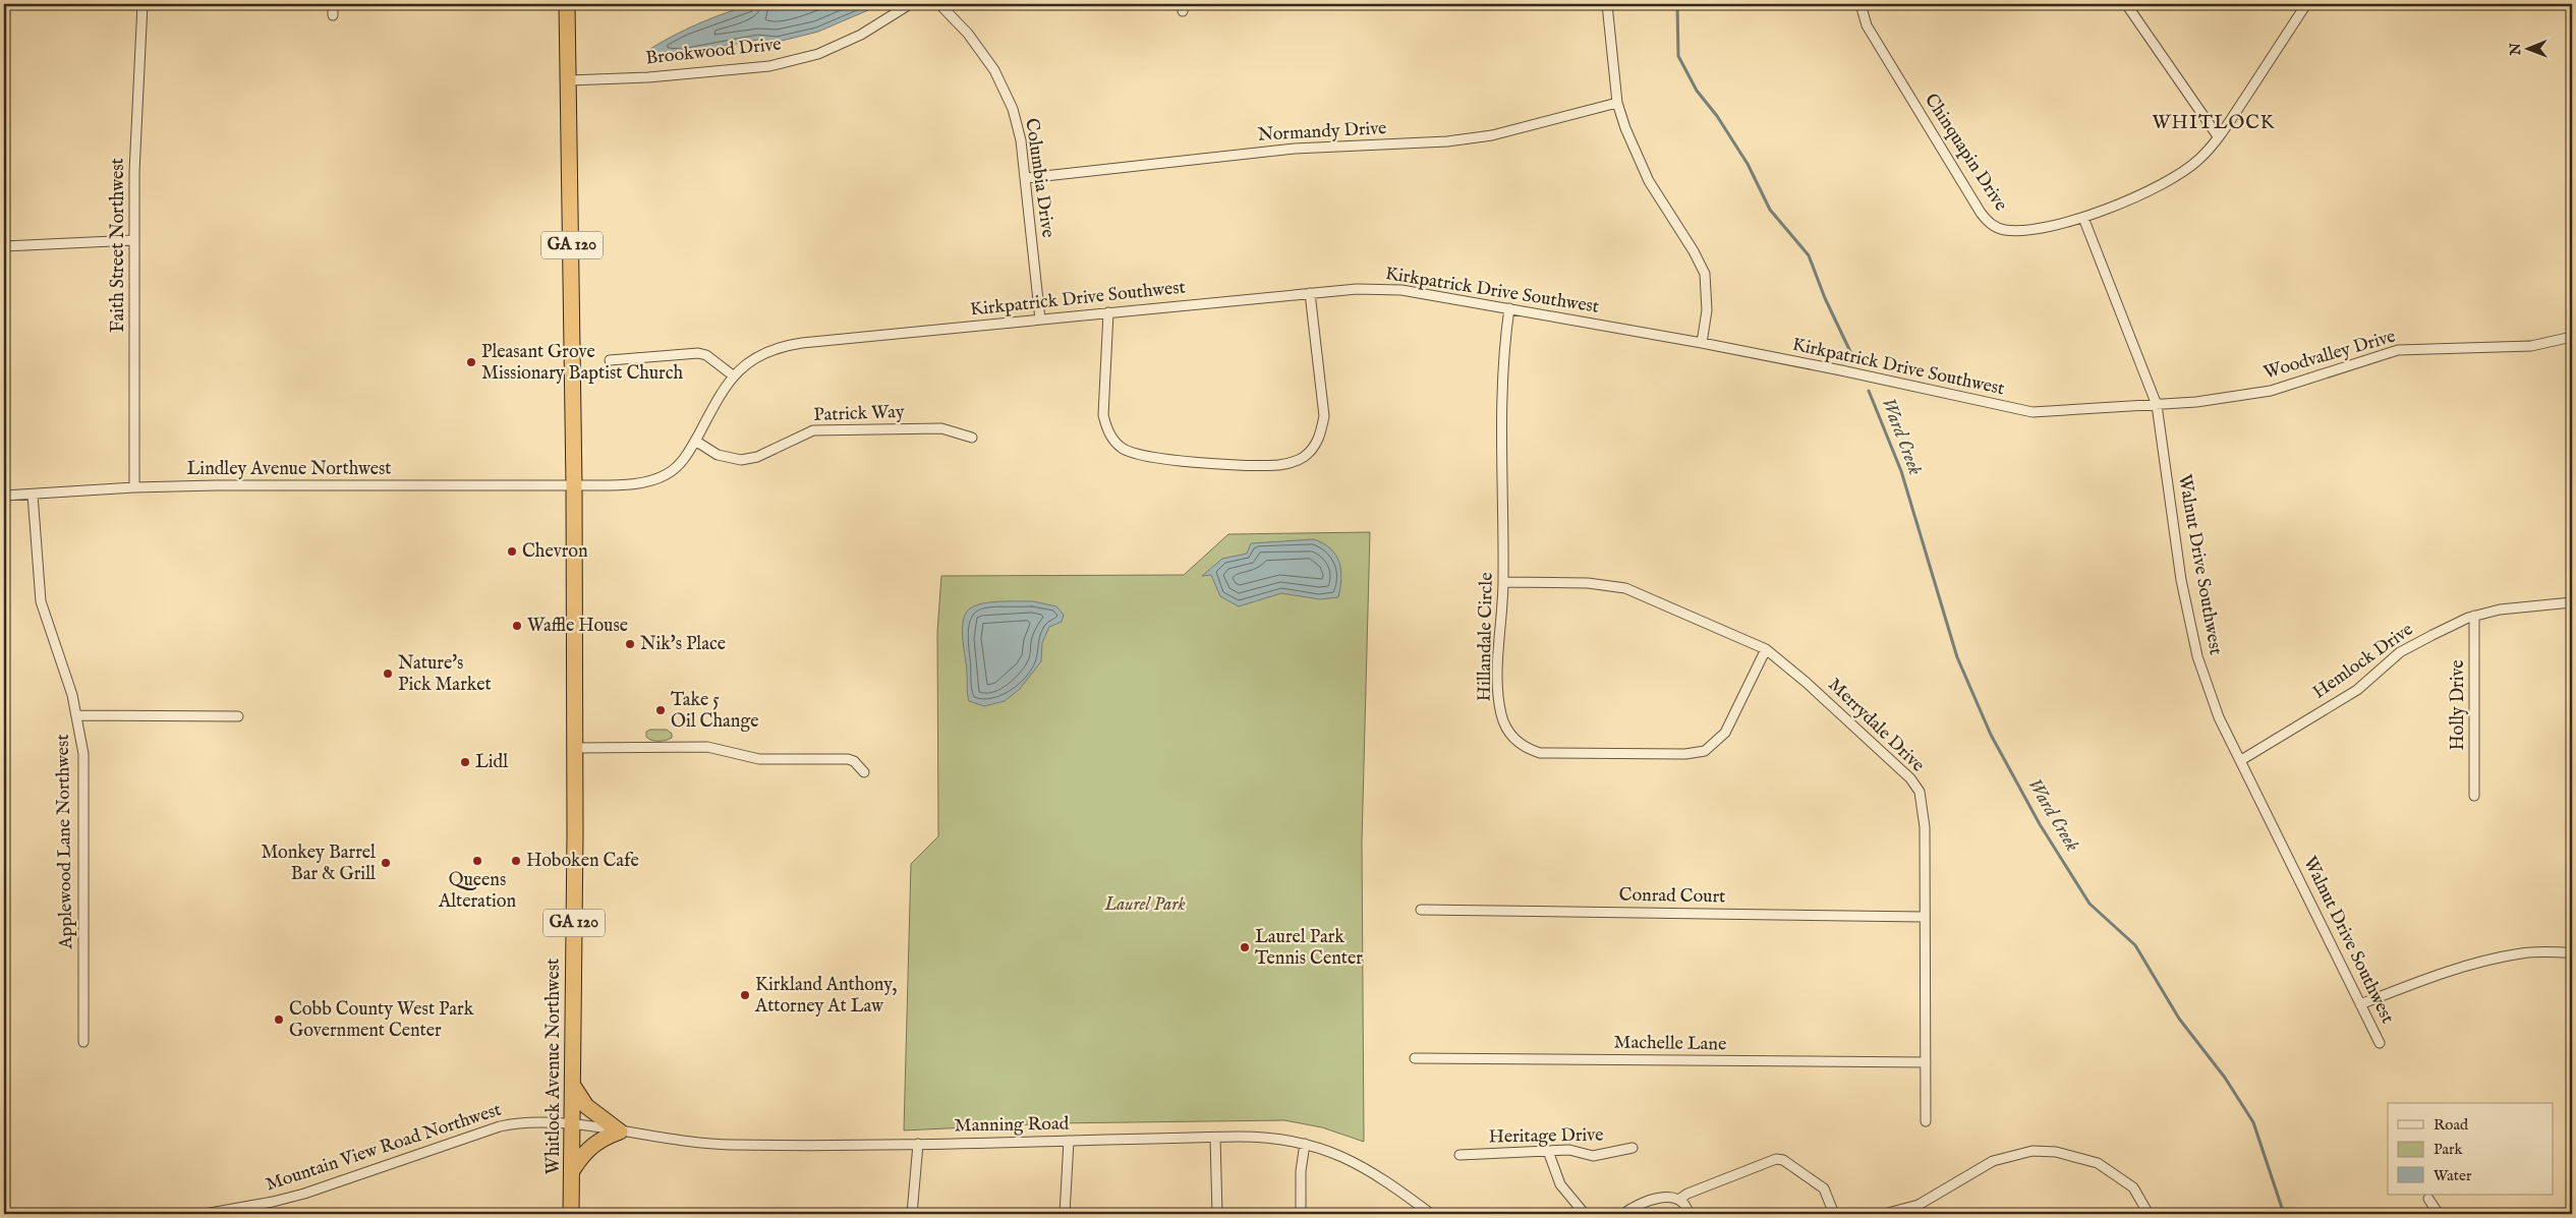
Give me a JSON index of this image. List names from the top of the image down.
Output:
{
  "streets": {
    "highway": ["GA 120", "Whitlock Avenue Northwest"],
    "street": [
      "Brookwood Drive",
      "Normandy Drive",
      "Chinquapin Drive",
      "Columbia Drive",
      "Faith Street Northwest",
      "Kirkpatrick Drive Southwest",
      "Woodvalley Drive",
      "Patrick Way",
      "Lindley Avenue Northwest",
      "Walnut Drive Southwest",
      "Hillandale Circle",
      "Hemlock Drive",
      "Holly Drive",
      "Merrydale Drive",
      "Applewood Lane Northwest",
      "Conrad Court",
      "Machelle Lane",
      "Manning Road",
      "Heritage Drive",
      "Mountain View Road Northwest"
    ]
  },
  "crossings": [
    ["Brookwood Drive", "Whitlock Avenue Northwest"],
    ["Normandy Drive", "Columbia Drive"],
    ["Chinquapin Drive", "Walnut Drive Southwest"],
    ["Columbia Drive", "Kirkpatrick Drive Southwest"],
    ["Faith Street Northwest", "Lindley Avenue Northwest"],
    ["Kirkpatrick Drive Southwest", "Woodvalley Drive"],
    ["Kirkpatrick Drive Southwest", "Patrick Way"],
    ["Kirkpatrick Drive Southwest", "Lindley Avenue Northwest"],
    ["Kirkpatrick Drive Southwest", "Walnut Drive Southwest"],
    ["Kirkpatrick Drive Southwest", "Hillandale Circle"],
    ["Kirkpatrick Drive Southwest", "Whitlock Avenue Northwest"],
    ["Woodvalley Drive", "Walnut Drive Southwest"],
    ["Lindley Avenue Northwest", "Applewood Lane Northwest"],
    ["Lindley Avenue Northwest", "Whitlock Avenue Northwest"],
    ["Walnut Drive Southwest", "Hemlock Drive"],
    ["Hillandale Circle", "Merrydale Drive"],
    ["Hemlock Drive", "Holly Drive"],
    ["Merrydale Drive", "Conrad Court"],
    ["Merrydale Drive", "Machelle Lane"],
    ["Whitlock Avenue Northwest", "Manning Road"],
    ["Whitlock Avenue Northwest", "Mountain View Road Northwest"],
    ["Manning Road", "Mountain View Road Northwest"]
  ],
  "districts": ["WHITLOCK"],
  "water": ["Ward Creek"],
  "parks": ["Laurel Park"],
  "places": [
    "Pleasant Grove Missionary Baptist Church",
    "Chevron",
    "Waffle House",
    "Nik's Place",
    "Nature's Pick Market",
    "Take 5 Oil Change",
    "Lidl",
    "Queens Alteration",
    "Hoboken Cafe",
    "Monkey Barrel Bar & Grill",
    "Laurel Park Tennis Center",
    "Kirkland Anthony, Attorney At Law",
    "Cobb County West Park Government Center"
  ],
  "legend": ["Road", "Park", "Water"],
  "north": "left"
}
